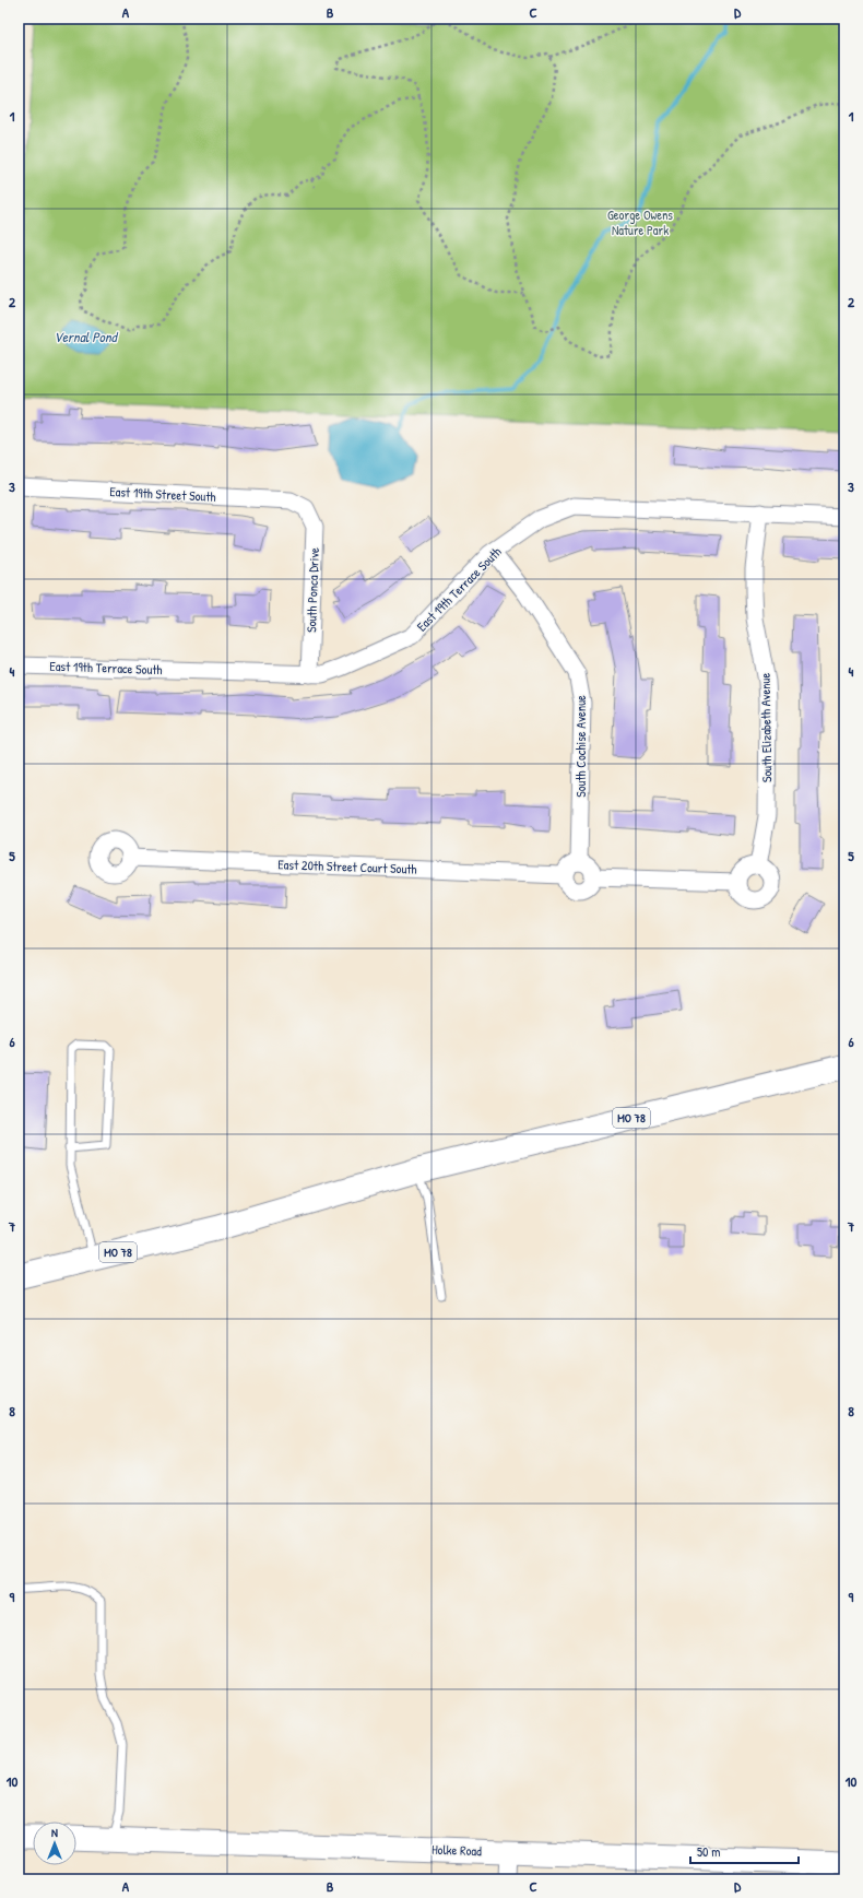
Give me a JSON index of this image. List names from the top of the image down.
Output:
{
  "streets": {
    "main road": ["MO 78"],
    "street": [
      "East 19th Street South",
      "East 19th Terrace South",
      "South Ponca Drive",
      "South Elizabeth Avenue",
      "South Cochise Avenue",
      "East 20th Street Court South",
      "Holke Road"
    ]
  },
  "crossings": [
    ["East 19th Street South", "South Ponca Drive"],
    ["East 19th Terrace South", "South Ponca Drive"],
    ["East 19th Terrace South", "South Elizabeth Avenue"],
    ["East 19th Terrace South", "South Cochise Avenue"],
    ["South Cochise Avenue", "East 20th Street Court South"]
  ],
  "water": ["Vernal Pond"],
  "parks": ["George Owens Nature Park"],
  "scale_bar": "50 m",
  "north": "top",
  "grid": {
    "columns": [
      "A",
      "B",
      "C",
      "D"
    ],
    "rows": [
      "1",
      "2",
      "3",
      "4",
      "5",
      "6",
      "7",
      "8",
      "9",
      "10"
    ]
  }
}
